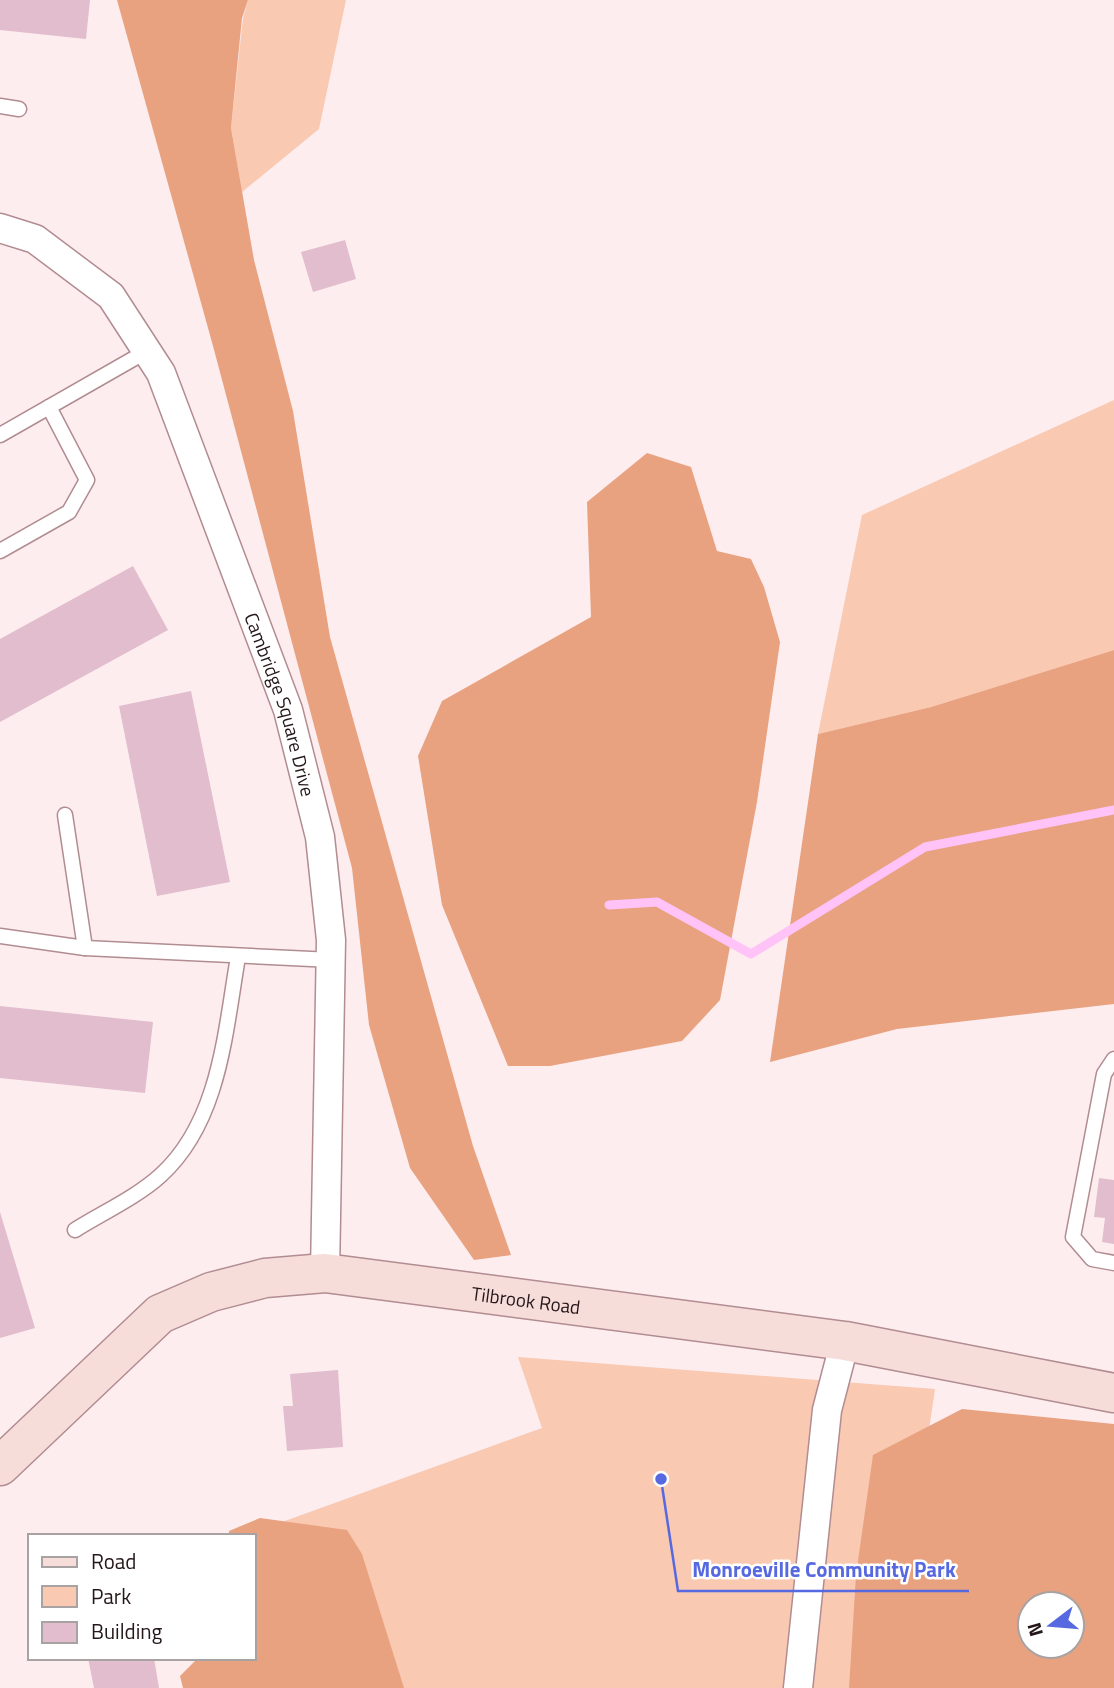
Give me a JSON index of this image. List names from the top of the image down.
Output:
{
  "streets": {
    "street": ["Cambridge Square Drive", "Tilbrook Road"]
  },
  "crossings": [
    ["Cambridge Square Drive", "Tilbrook Road"]
  ],
  "places": ["Monroeville Community Park"],
  "legend": ["Road", "Park", "Building"],
  "north": "left"
}
